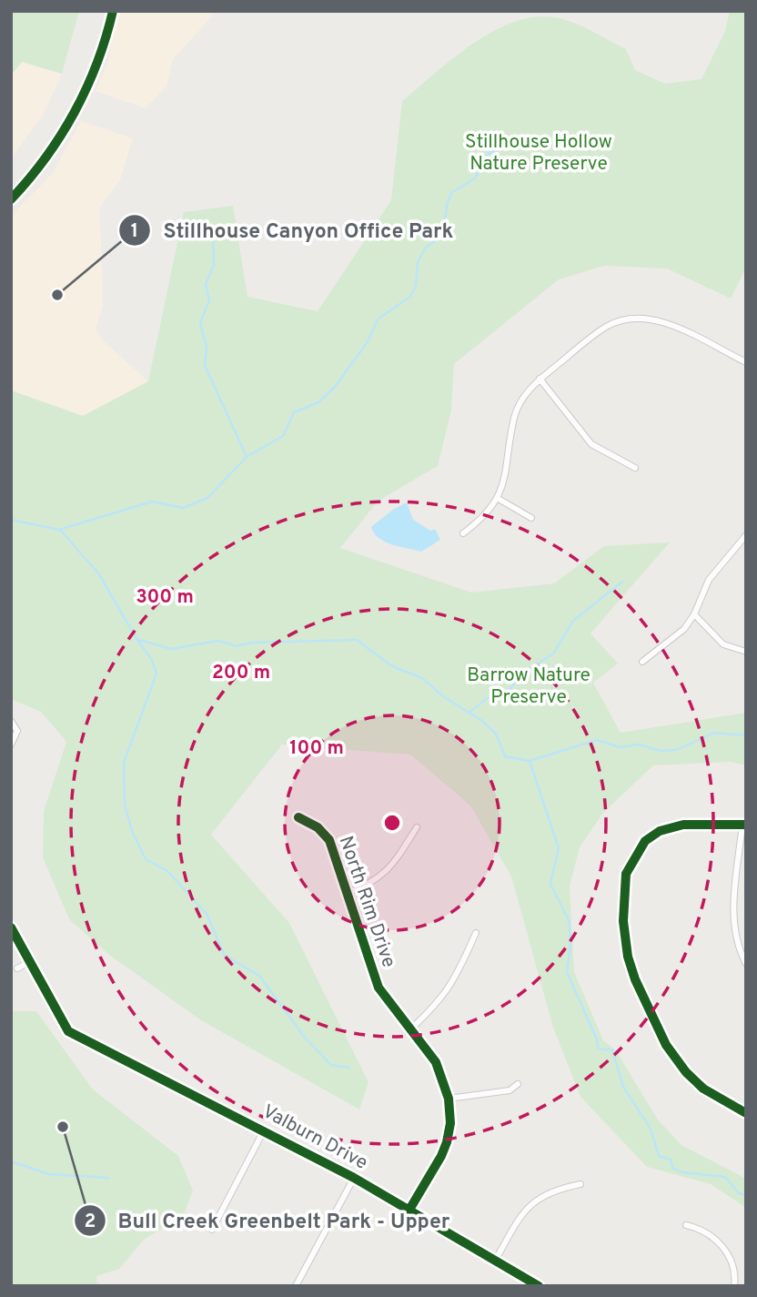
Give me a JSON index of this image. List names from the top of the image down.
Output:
{
  "streets": {
    "street": ["North Rim Drive", "Valburn Drive"]
  },
  "crossings": [
    ["North Rim Drive", "Valburn Drive"]
  ],
  "parks": ["Stillhouse Hollow Nature Preserve", "Barrow Nature Preserve"],
  "places": ["Stillhouse Canyon Office Park", "Bull Creek Greenbelt Park - Upper"],
  "rings": ["300 m", "200 m", "100 m"]
}
